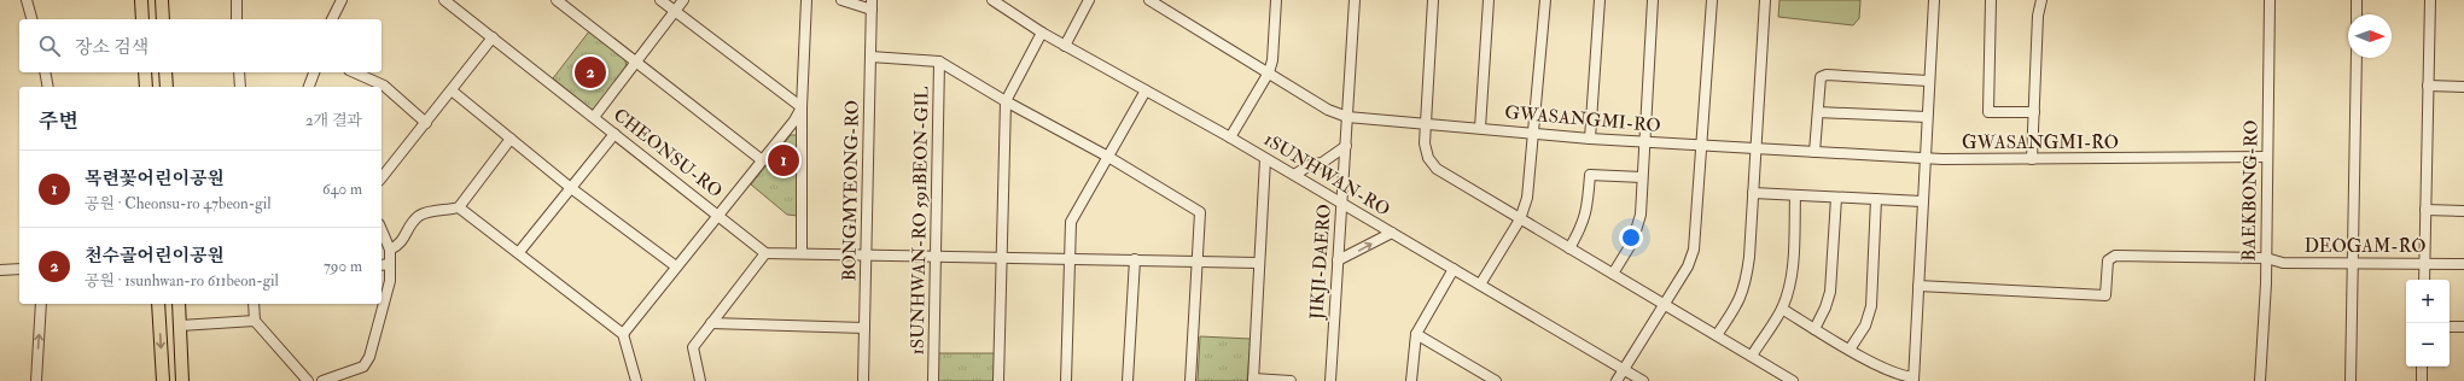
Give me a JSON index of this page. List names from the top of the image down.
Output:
{
  "streets": {
    "street": [
      "GWASANGMI-RO",
      "CHEONSU-RO",
      "1SUNHWAN-RO",
      "BONGMYEONG-RO",
      "BAEKBONG-RO",
      "1SUNHWAN-RO 591BEON-GIL",
      "DEOGAM-RO",
      "JIKJI-DAERO"
    ]
  },
  "crossings": [
    ["GWASANGMI-RO", "BAEKBONG-RO"],
    ["GWASANGMI-RO", "JIKJI-DAERO"],
    ["1SUNHWAN-RO", "JIKJI-DAERO"],
    ["BAEKBONG-RO", "DEOGAM-RO"]
  ],
  "north": "right",
  "page": {
    "search": "장소 검색",
    "pins": ["2", "1"],
    "heading": ["주변", "2개 결과"],
    "list": [
      {
        "mark": "1",
        "name": "목련꽃어린이공원",
        "note": "공원 · Cheonsu-ro 47beon-gil",
        "value": "640 m"
      },
      {
        "mark": "2",
        "name": "천수골어린이공원",
        "note": "공원 · 1sunhwan-ro 611beon-gil",
        "value": "790 m"
      }
    ],
    "map_buttons": ["+", "−"]
  }
}
